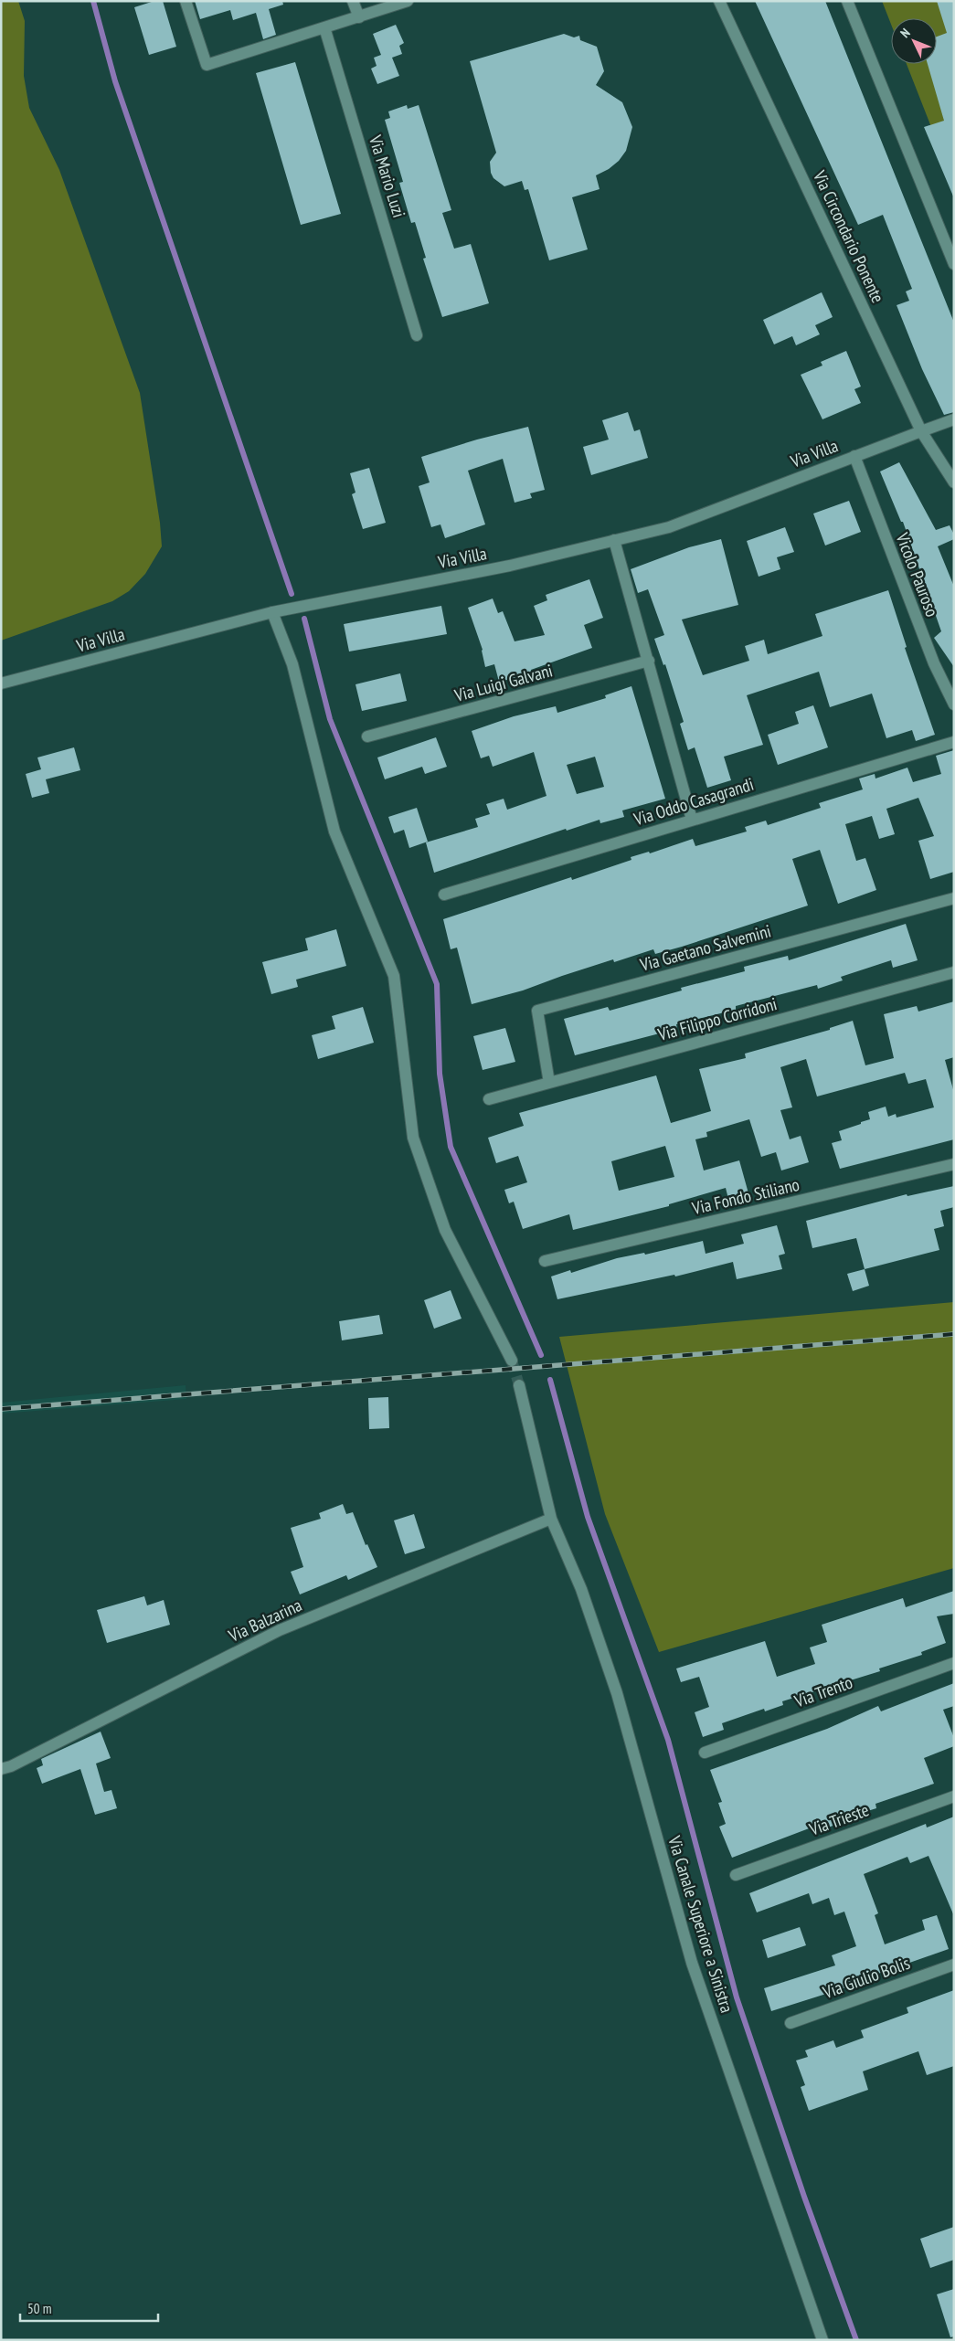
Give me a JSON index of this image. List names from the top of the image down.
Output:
{
  "streets": {
    "street": [
      "Via Mario Luzi",
      "Via Circondario Ponente",
      "Via Villa",
      "Vicolo Pauroso",
      "Via Luigi Galvani",
      "Via Oddo Casagrandi",
      "Via Gaetano Salvemini",
      "Via Filippo Corridoni",
      "Via Fondo Stiliano",
      "Via Balzarina",
      "Via Trento",
      "Via Trieste",
      "Via Canale Superiore a Sinistra",
      "Via Giulio Bolis"
    ]
  },
  "crossings": [
    ["Via Circondario Ponente", "Via Villa"],
    ["Via Villa", "Vicolo Pauroso"],
    ["Via Gaetano Salvemini", "Via Filippo Corridoni"],
    ["Via Balzarina", "Via Canale Superiore a Sinistra"]
  ],
  "scale_bar": "50 m",
  "north": "top left"
}
